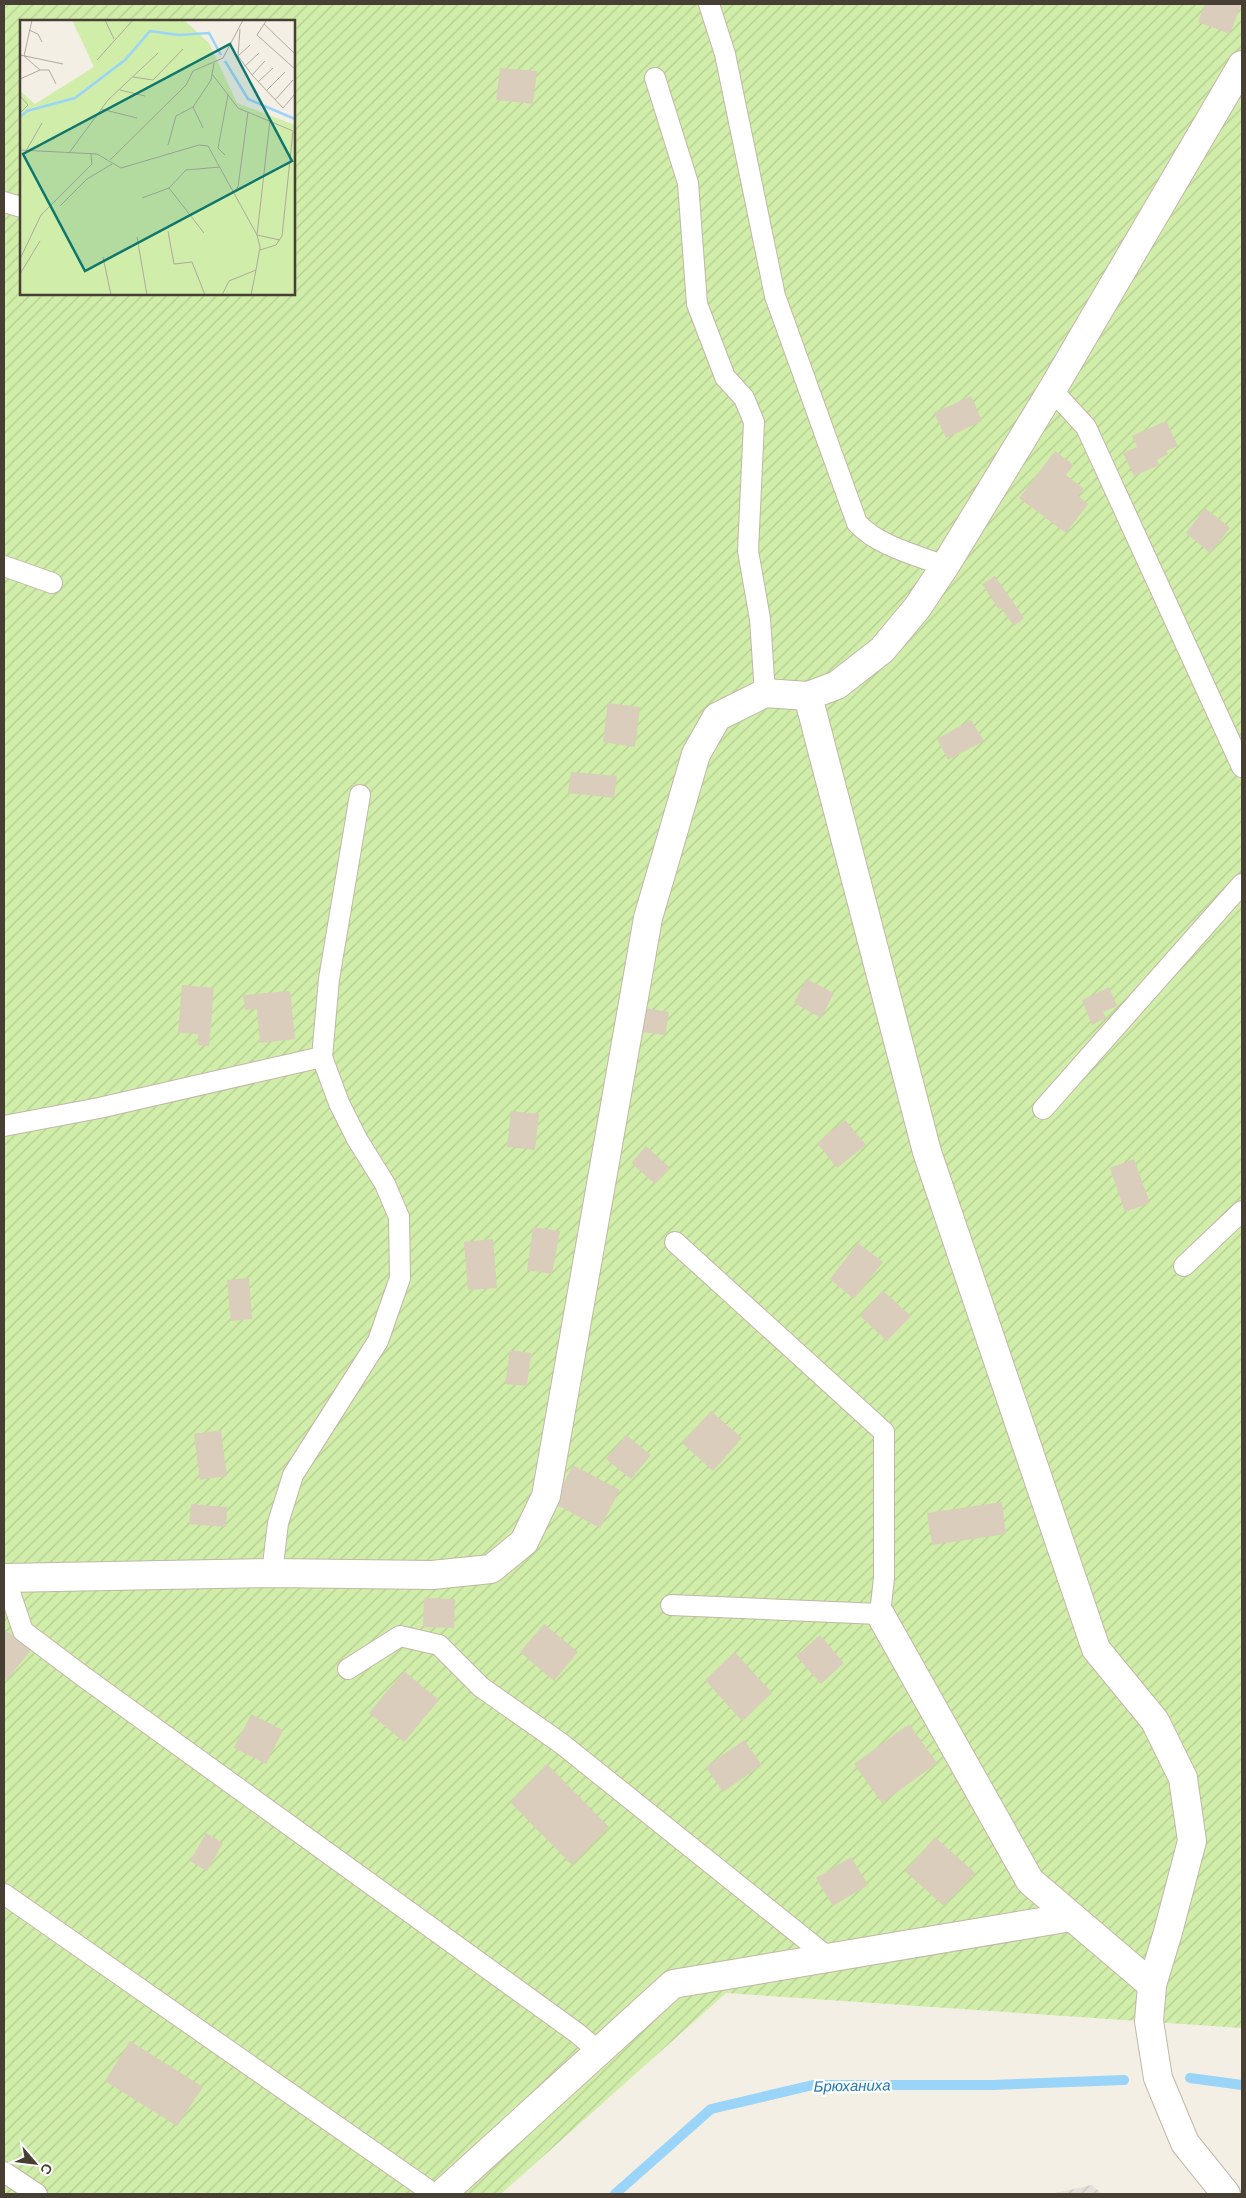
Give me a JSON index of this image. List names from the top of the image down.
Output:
{
  "water": ["Брюханиха"],
  "north": "bottom right"
}
